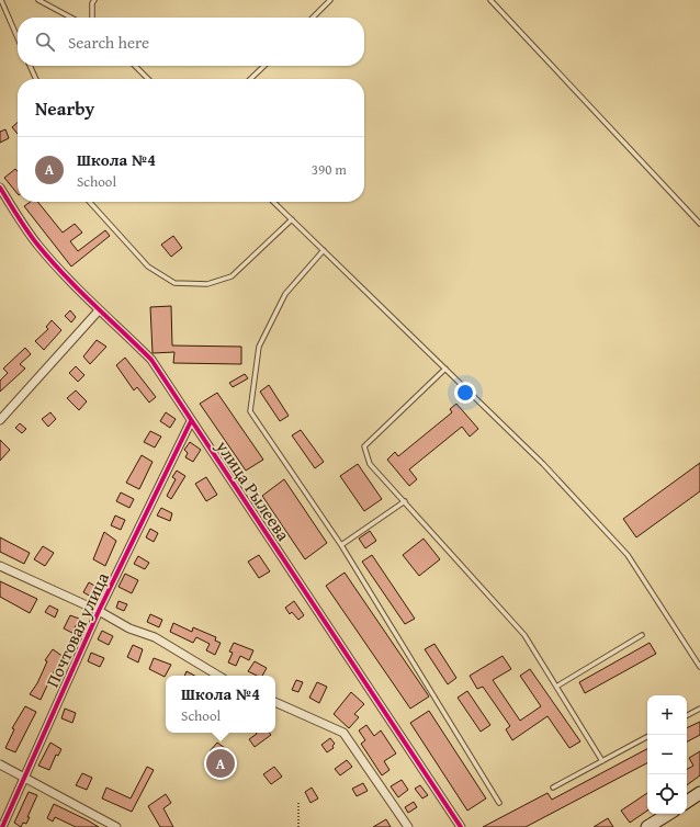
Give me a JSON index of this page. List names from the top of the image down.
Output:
{
  "streets": {
    "street": ["улица Рылеева", "Почтовая улица"]
  },
  "crossings": [
    ["улица Рылеева", "Почтовая улица"]
  ],
  "page": {
    "search": "Search here",
    "heading": "Nearby",
    "list": [
      {
        "mark": "A",
        "name": "Школа №4",
        "note": "School",
        "value": "390 m"
      }
    ],
    "popup": ["Школа №4", "School"],
    "map_buttons": ["+", "−"],
    "pins": "A"
  }
}
